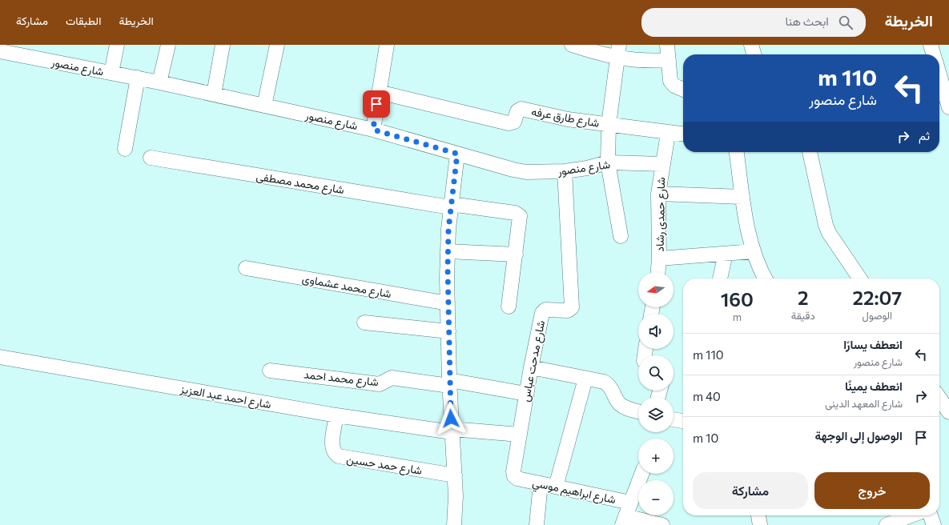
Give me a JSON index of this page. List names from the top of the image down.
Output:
{
  "streets": {
    "street": [
      "شارع منصور",
      "شارع طارق عرفه",
      "شارع محمد مصطفى",
      "شارع حمدى رشاد",
      "شارع محمد عشماوى",
      "شارع مدحت عباس",
      "شارع محمد احمد",
      "شارع احمد عبد العزيز",
      "شارع حمد حسين",
      "شارع ابراهيم موسي"
    ]
  },
  "crossings": [
    ["شارع منصور", "شارع حمدى رشاد"],
    ["شارع منصور", "شارع مدحت عباس"],
    ["شارع طارق عرفه", "شارع حمدى رشاد"],
    ["شارع مدحت عباس", "شارع محمد احمد"],
    ["شارع مدحت عباس", "شارع احمد عبد العزيز"],
    ["شارع مدحت عباس", "شارع ابراهيم موسي"],
    ["شارع احمد عبد العزيز", "شارع حمد حسين"]
  ],
  "north": "left",
  "page": {
    "header": "الخريطة",
    "search": "ابحث هنا",
    "nav": ["الخريطة", "الطبقات", "مشاركة"],
    "turn": ["110 m", "شارع منصور"],
    "then": "ثم",
    "map_buttons": ["+", "−"],
    "eta": [
      "22:07",
      "الوصول",
      "2",
      "دقيقة",
      "160",
      "m"
    ],
    "list": [
      {
        "name": "انعطف يسارًا",
        "note": "شارع منصور",
        "value": "110 m"
      },
      {
        "name": "انعطف يمينًا",
        "note": "شارع المعهد الدينى",
        "value": "40 m"
      },
      {
        "name": "الوصول إلى الوجهة",
        "value": "10 m"
      }
    ],
    "buttons": ["خروج", "مشاركة"]
  }
}
